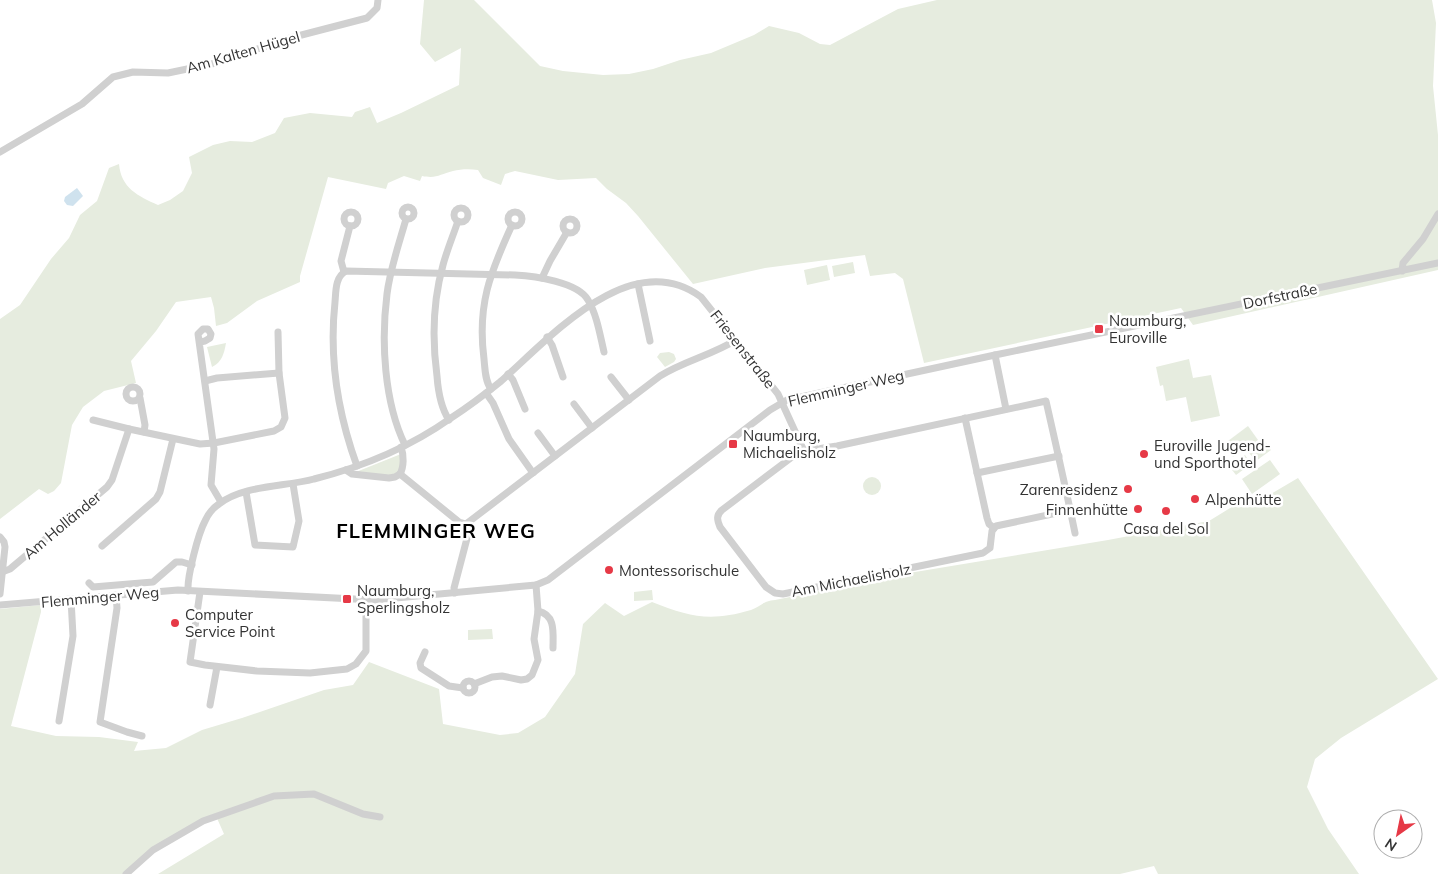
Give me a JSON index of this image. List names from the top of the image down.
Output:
{
  "streets": {
    "street": [
      "Am Kalten Hügel",
      "Dorfstraße",
      "Friesenstraße",
      "Flemminger Weg",
      "Am Holländer",
      "Am Michaelisholz"
    ]
  },
  "crossings": [
    ["Dorfstraße", "Flemminger Weg"],
    ["Friesenstraße", "Flemminger Weg"]
  ],
  "districts": ["FLEMMINGER WEG"],
  "places": {
    "transit": ["Naumburg, Euroville", "Naumburg, Michaelisholz", "Naumburg, Sperlingsholz"],
    "other": [
      "Euroville Jugend- und Sporthotel",
      "Zarenresidenz",
      "Alpenhütte",
      "Finnenhütte",
      "Casa del Sol",
      "Montessorischule",
      "Computer Service Point"
    ]
  },
  "north": "bottom left"
}
